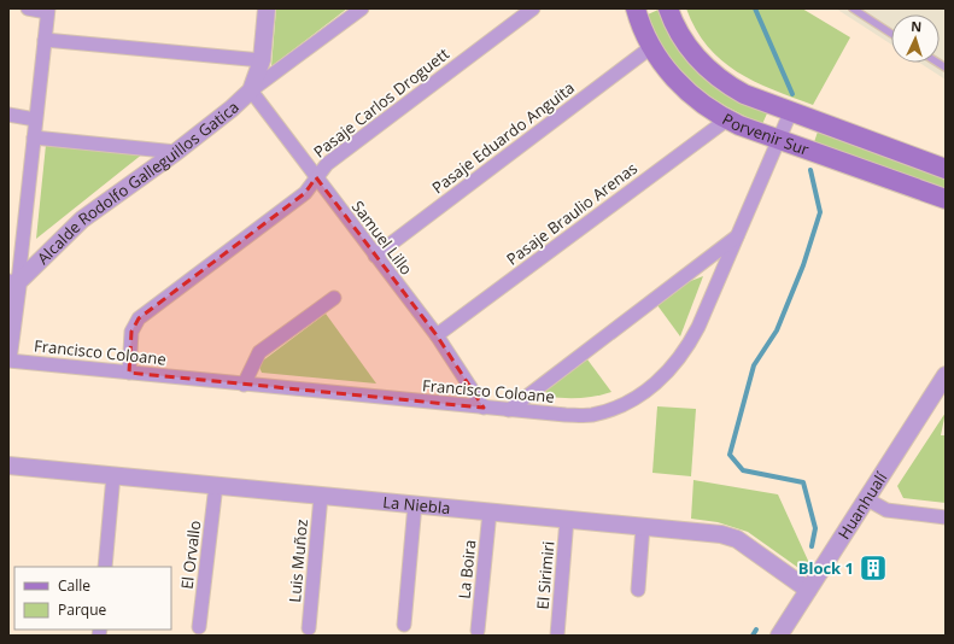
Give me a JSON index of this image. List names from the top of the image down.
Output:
{
  "streets": {
    "main road": ["Porvenir Sur"],
    "street": [
      "Pasaje Carlos Droguett",
      "Pasaje Eduardo Anguita",
      "Alcalde Rodolfo Galleguillos Gatica",
      "Pasaje Braulio Arenas",
      "Samuel Lillo",
      "Francisco Coloane",
      "La Niebla",
      "Huanhualí",
      "El Orvallo",
      "Luis Muñoz",
      "La Boira",
      "El Sirimiri"
    ]
  },
  "crossings": [
    ["Pasaje Carlos Droguett", "Samuel Lillo"],
    ["Pasaje Carlos Droguett", "Francisco Coloane"],
    ["Porvenir Sur", "Pasaje Eduardo Anguita"],
    ["Porvenir Sur", "Pasaje Braulio Arenas"],
    ["Porvenir Sur", "Francisco Coloane"],
    ["Pasaje Eduardo Anguita", "Samuel Lillo"],
    ["Alcalde Rodolfo Galleguillos Gatica", "Samuel Lillo"],
    ["Pasaje Braulio Arenas", "Samuel Lillo"],
    ["Samuel Lillo", "Francisco Coloane"],
    ["La Niebla", "Huanhualí"],
    ["La Niebla", "El Orvallo"],
    ["La Niebla", "Luis Muñoz"],
    ["La Niebla", "La Boira"],
    ["La Niebla", "El Sirimiri"]
  ],
  "places": {
    "building": ["Block 1"]
  },
  "legend": ["Calle", "Parque"],
  "north": "top"
}
